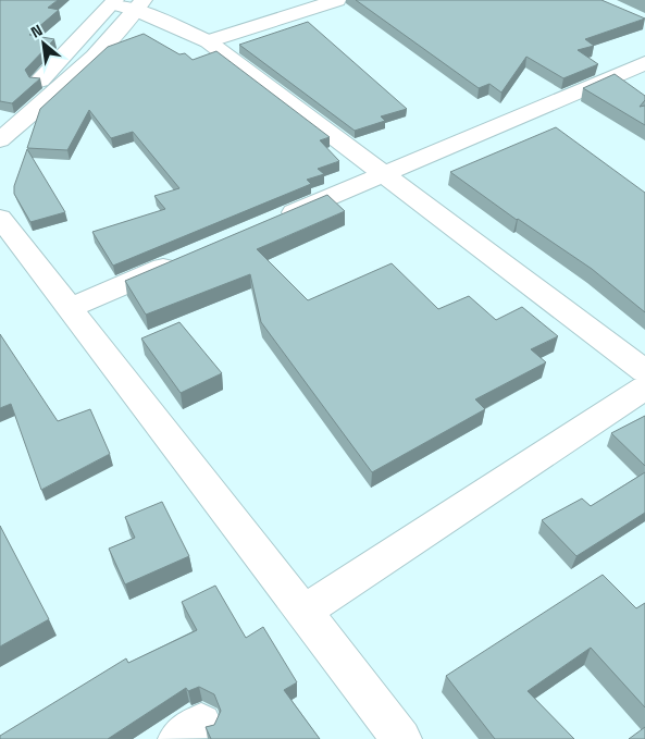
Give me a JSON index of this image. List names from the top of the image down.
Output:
{
  "north": "top left"
}
